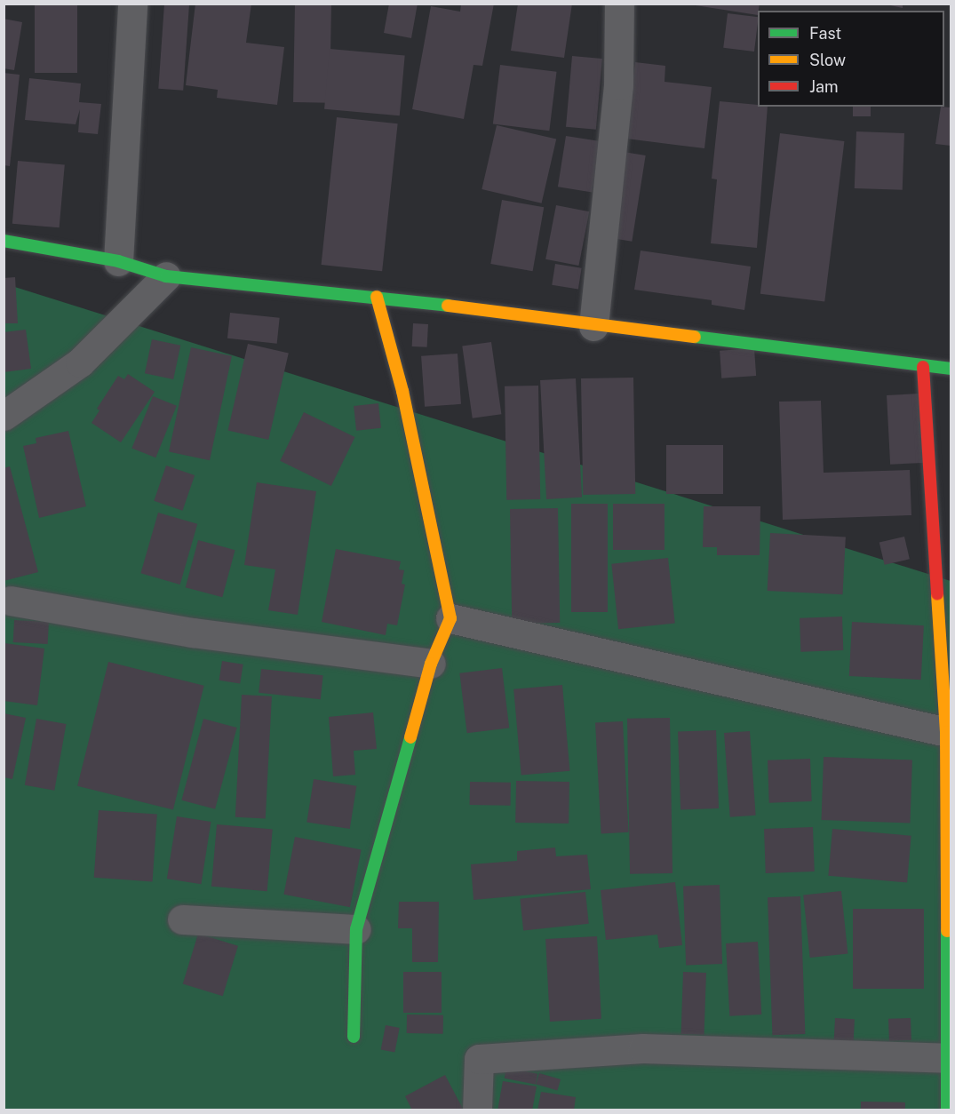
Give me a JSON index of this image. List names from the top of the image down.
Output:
{
  "legend": ["Fast", "Slow", "Jam"]
}
